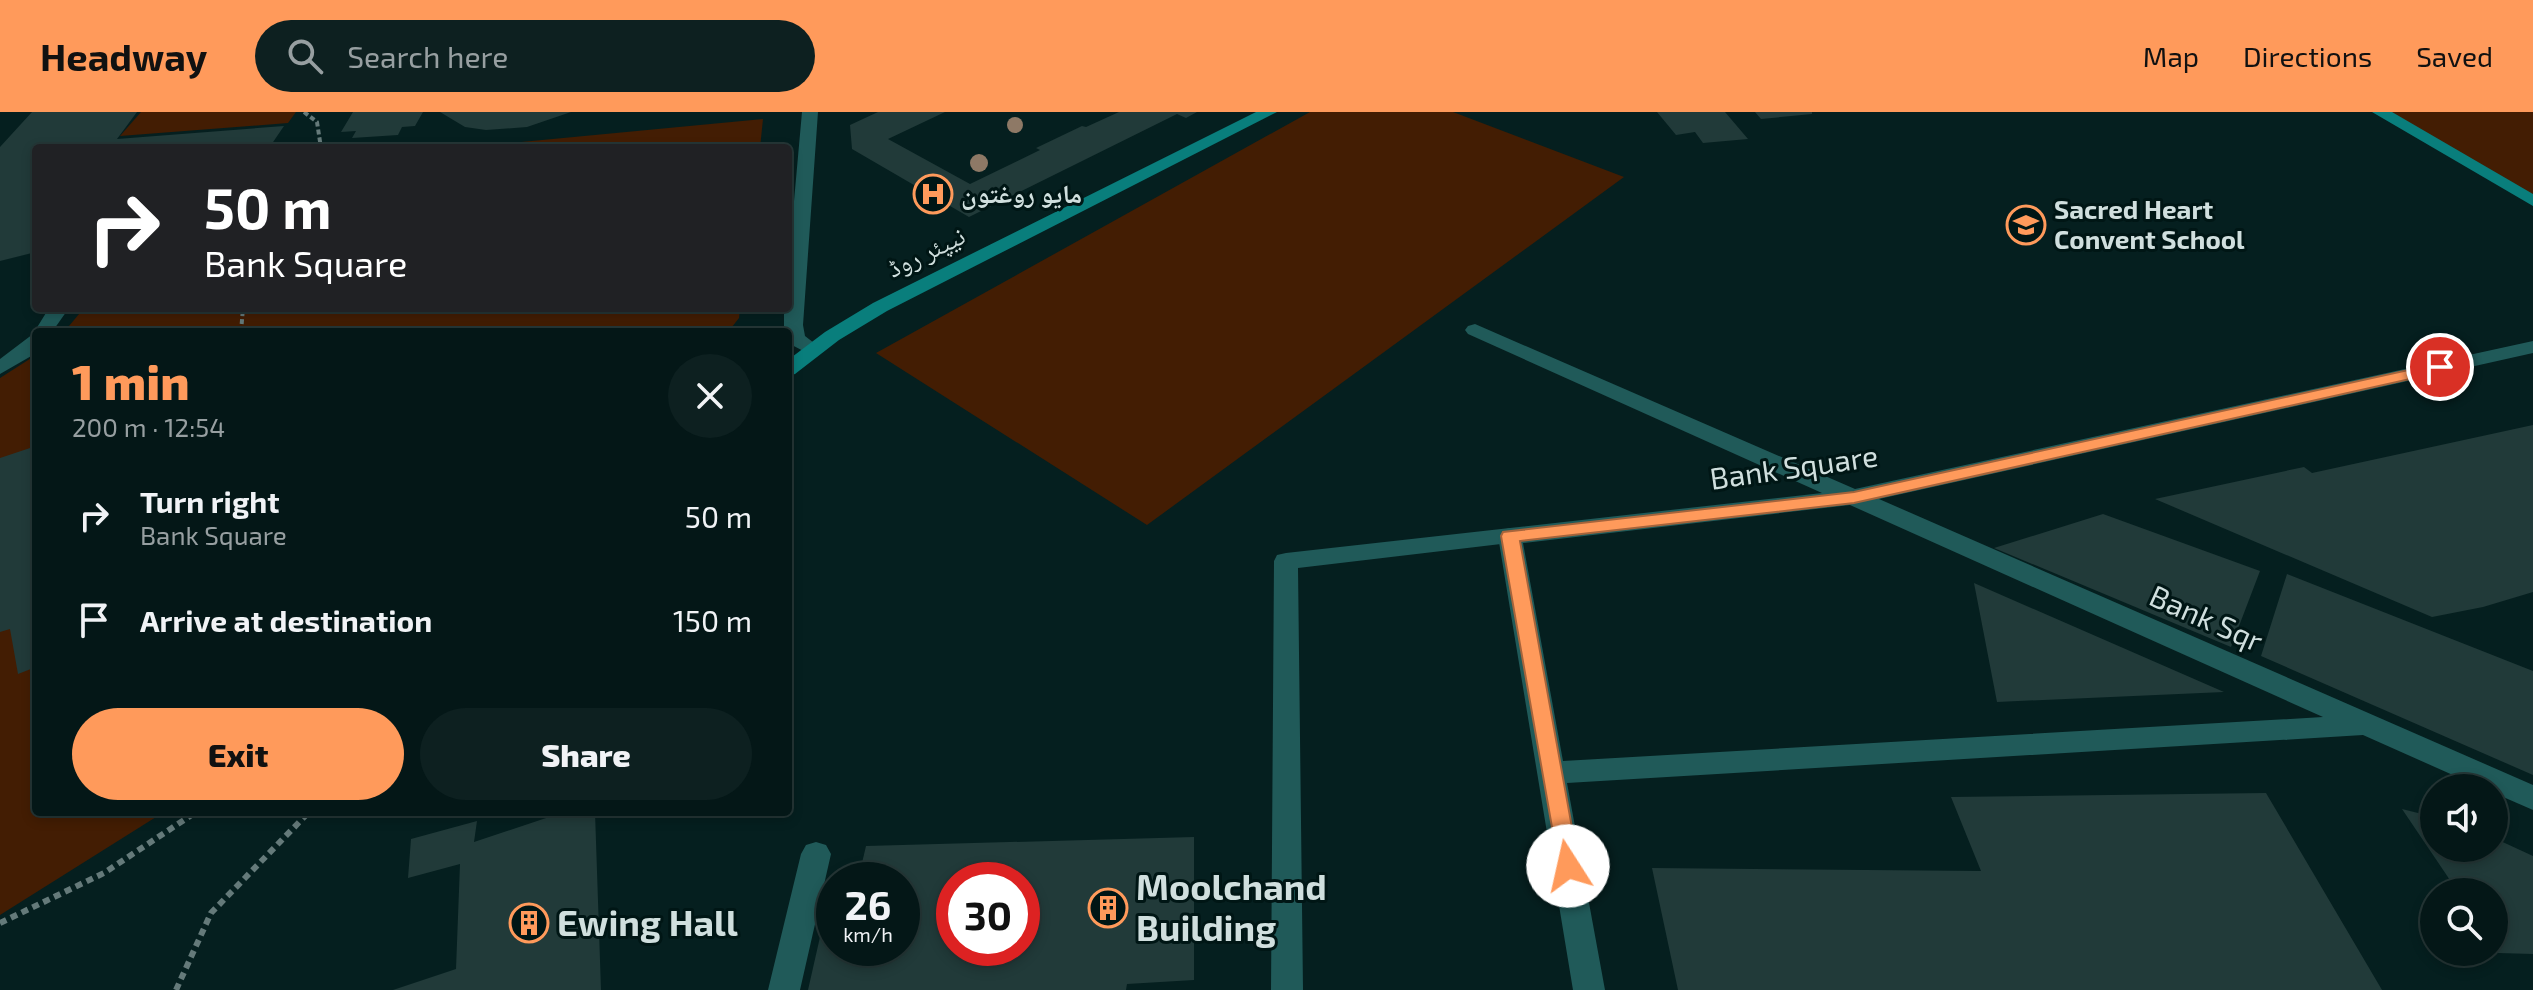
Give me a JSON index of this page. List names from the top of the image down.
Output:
{
  "streets": {
    "street": ["نیپئر روڈ", "Bank Square", "Bank Sqr"]
  },
  "crossings": [
    ["Bank Square", "Bank Sqr"]
  ],
  "places": {
    "hospital": ["مایو روغتون"],
    "school or university": ["Sacred Heart Convent School"],
    "building": ["Moolchand Building", "Ewing Hall"]
  },
  "page": {
    "header": "Headway",
    "search": "Search here",
    "nav": ["Map", "Directions", "Saved"],
    "turn": ["50 m", "Bank Square"],
    "heading": ["1 min", "200 m · 12:54"],
    "list": [
      {
        "name": "Turn right",
        "note": "Bank Square",
        "value": "50 m"
      },
      {
        "name": "Arrive at destination",
        "value": "150 m"
      }
    ],
    "buttons": ["Exit", "Share"],
    "speed": "26 km/h",
    "limit": "30"
  }
}
